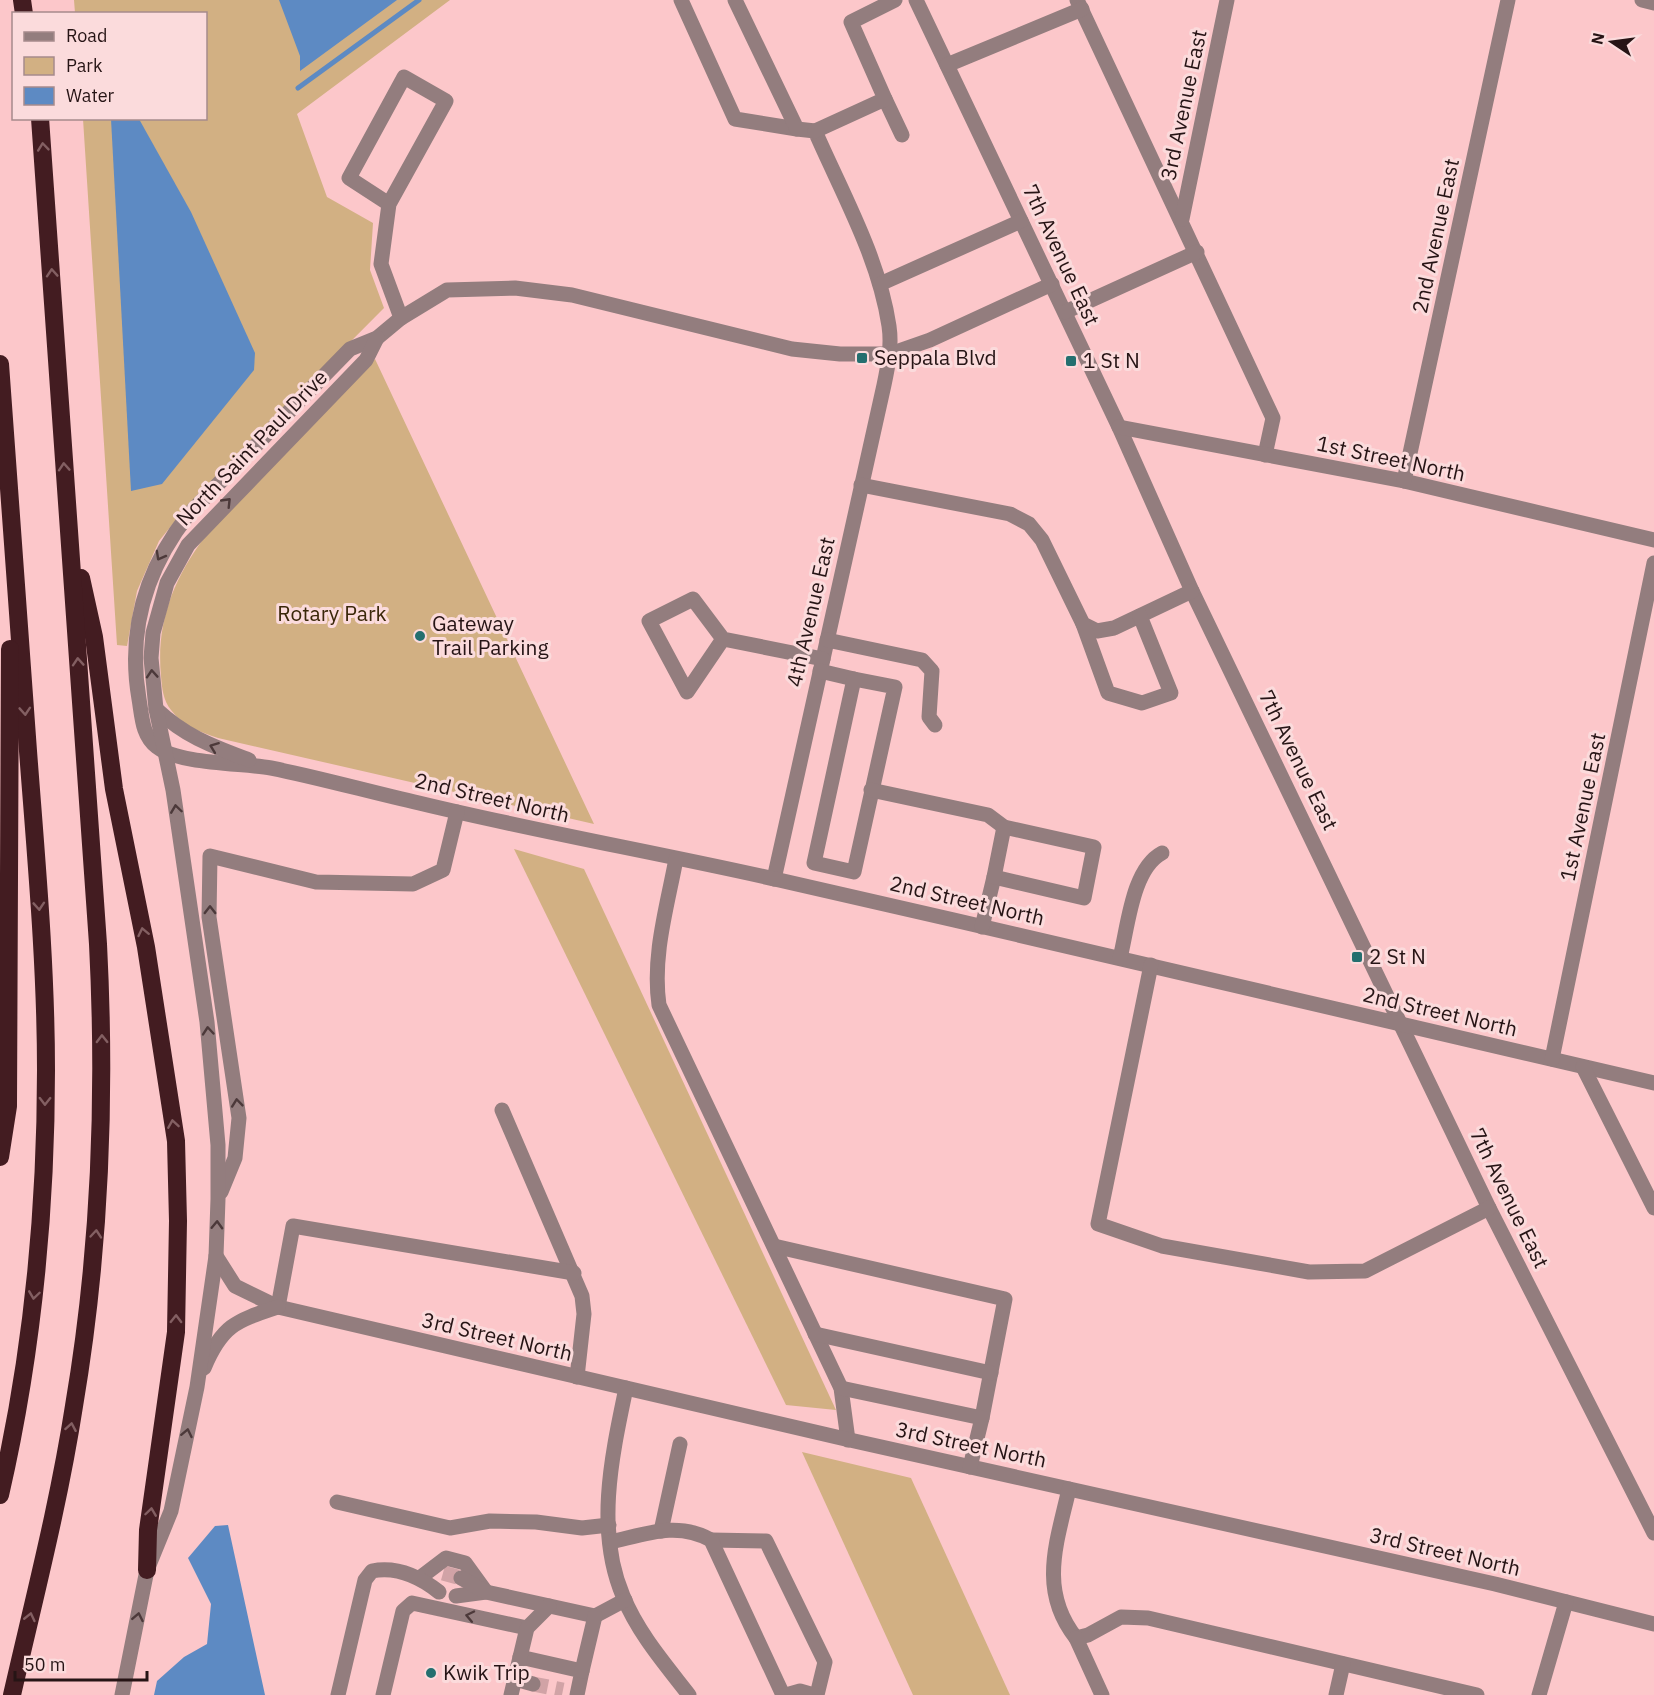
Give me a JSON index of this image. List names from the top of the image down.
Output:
{
  "streets": {
    "street": [
      "3rd Avenue East",
      "2nd Avenue East",
      "7th Avenue East",
      "North Saint Paul Drive",
      "1st Street North",
      "4th Avenue East",
      "2nd Street North",
      "1st Avenue East",
      "3rd Street North"
    ]
  },
  "crossings": [
    ["2nd Avenue East", "1st Street North"],
    ["7th Avenue East", "North Saint Paul Drive"],
    ["7th Avenue East", "1st Street North"],
    ["7th Avenue East", "2nd Street North"],
    ["North Saint Paul Drive", "4th Avenue East"],
    ["North Saint Paul Drive", "2nd Street North"],
    ["4th Avenue East", "2nd Street North"],
    ["2nd Street North", "1st Avenue East"]
  ],
  "parks": ["Rotary Park"],
  "places": {
    "transit": ["Seppala Blvd", "1 St N", "2 St N"],
    "other": ["Gateway Trail Parking", "Kwik Trip"]
  },
  "legend": ["Road", "Park", "Water"],
  "scale_bar": "50 m",
  "north": "left"
}
